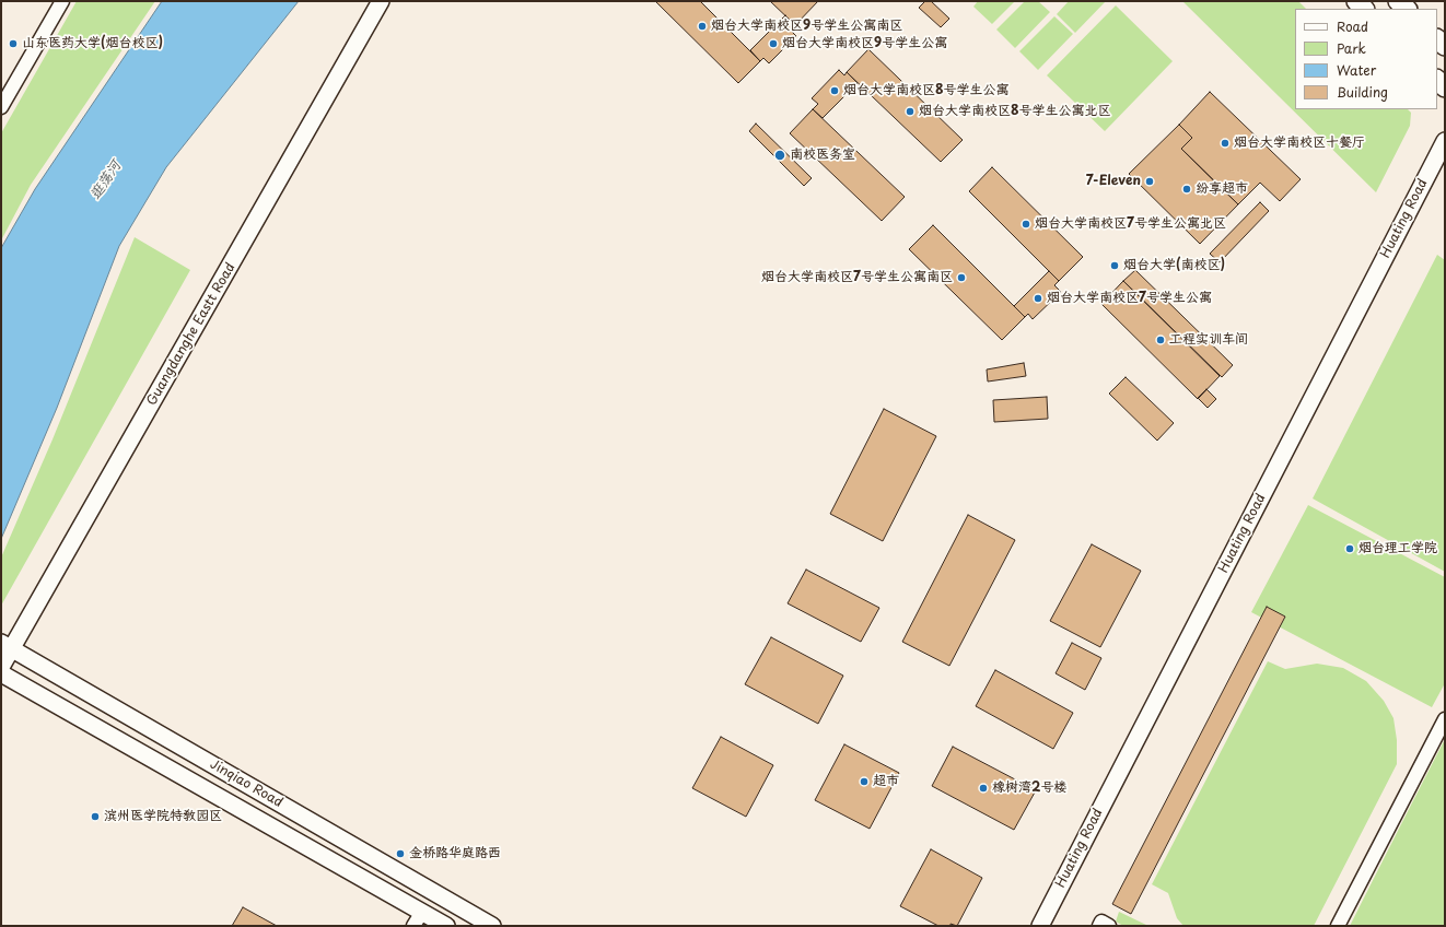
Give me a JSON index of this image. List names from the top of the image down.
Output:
{
  "streets": {
    "street": ["Huating Road", "Guangdanghe Eastt Road", "Jinqiao Road"]
  },
  "crossings": [
    ["Guangdanghe Eastt Road", "Jinqiao Road"]
  ],
  "water": ["逛荡河"],
  "places": [
    "烟台大学南校区9号学生公寓南区",
    "山东医药大学(烟台校区)",
    "烟台大学南校区9号学生公寓",
    "烟台大学南校区8号学生公寓",
    "烟台大学南校区8号学生公寓北区",
    "烟台大学南校区十餐厅",
    "南校医务室",
    "7-Eleven",
    "纷享超市",
    "烟台大学南校区7号学生公寓北区",
    "烟台大学(南校区)",
    "烟台大学南校区7号学生公寓南区",
    "烟台大学南校区7号学生公寓",
    "工程实训车间",
    "烟台理工学院",
    "超市",
    "橡树湾2号楼",
    "滨州医学院特教园区",
    "金桥路华庭路西"
  ],
  "legend": [
    "Road",
    "Park",
    "Water",
    "Building"
  ]
}
